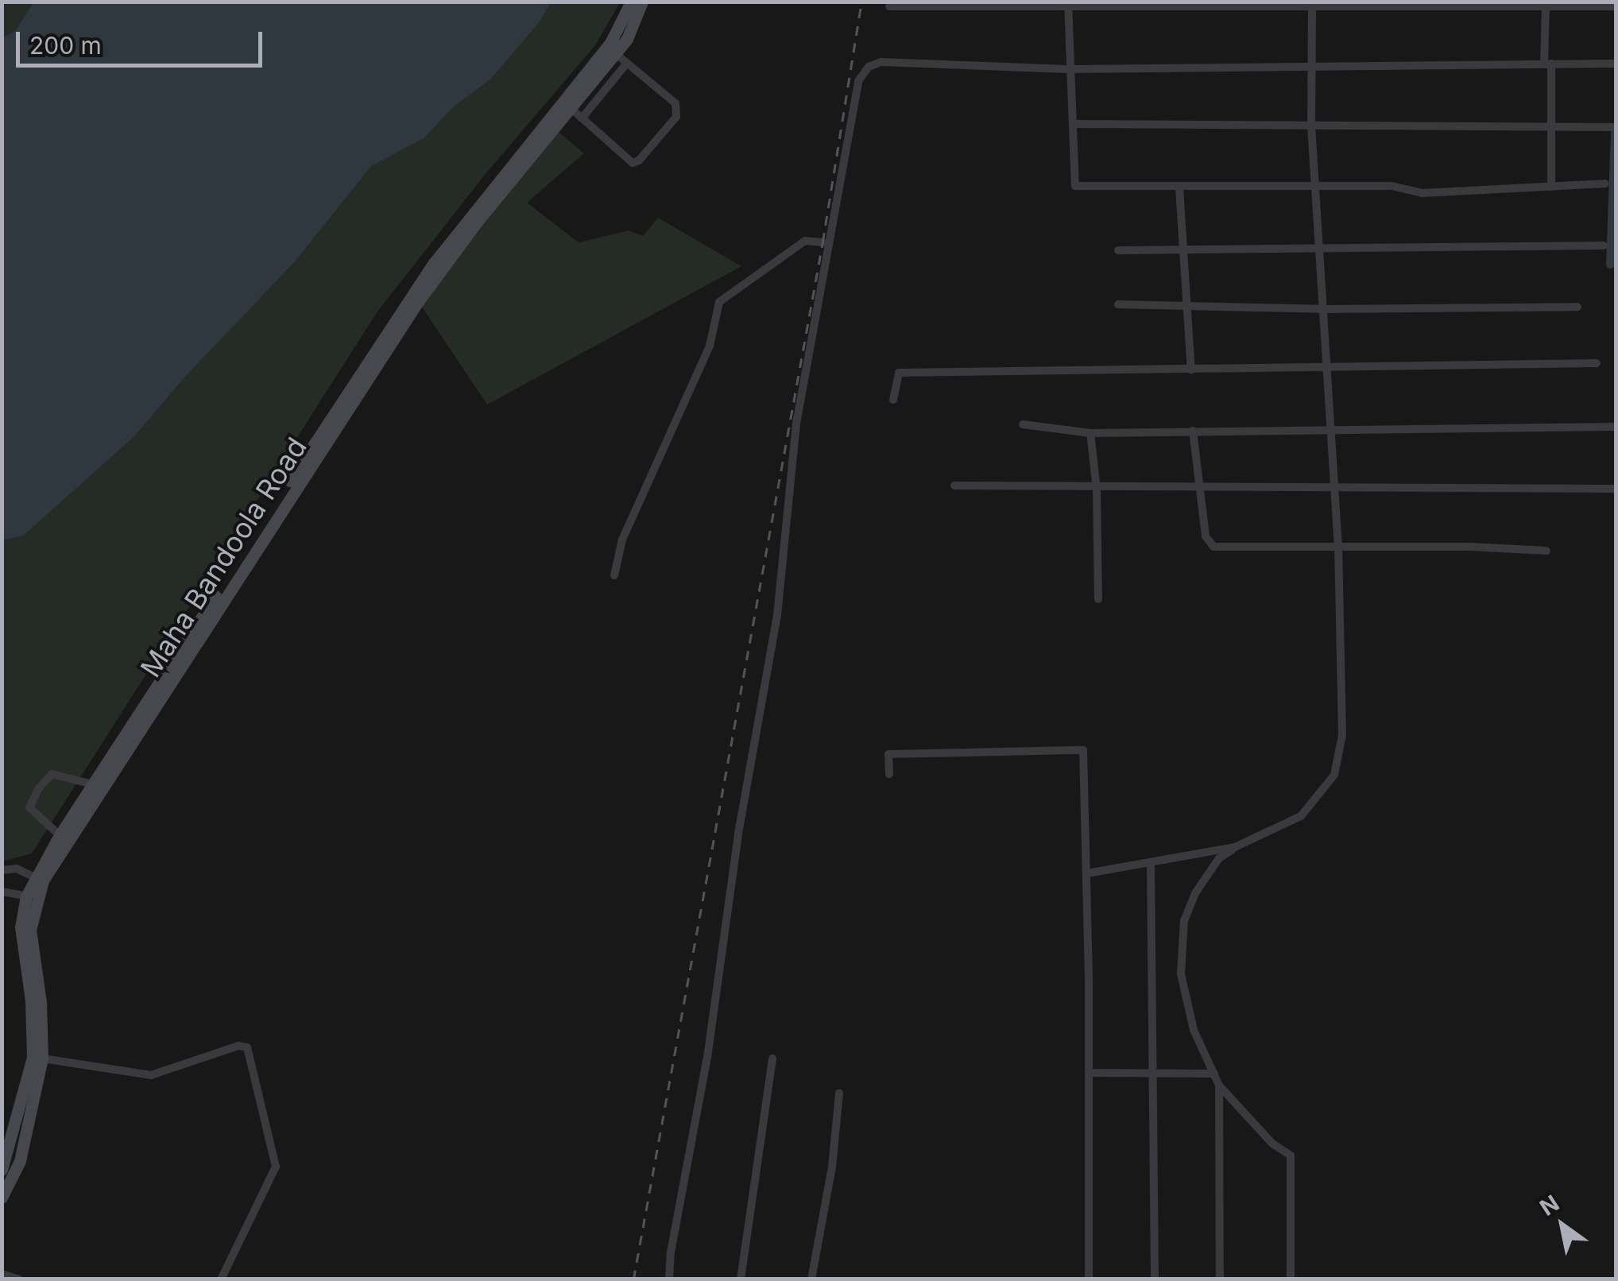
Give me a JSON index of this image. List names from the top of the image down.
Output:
{
  "streets": {
    "main road": ["Maha Bandoola Road"]
  },
  "scale_bar": "200 m",
  "north": "top left"
}
